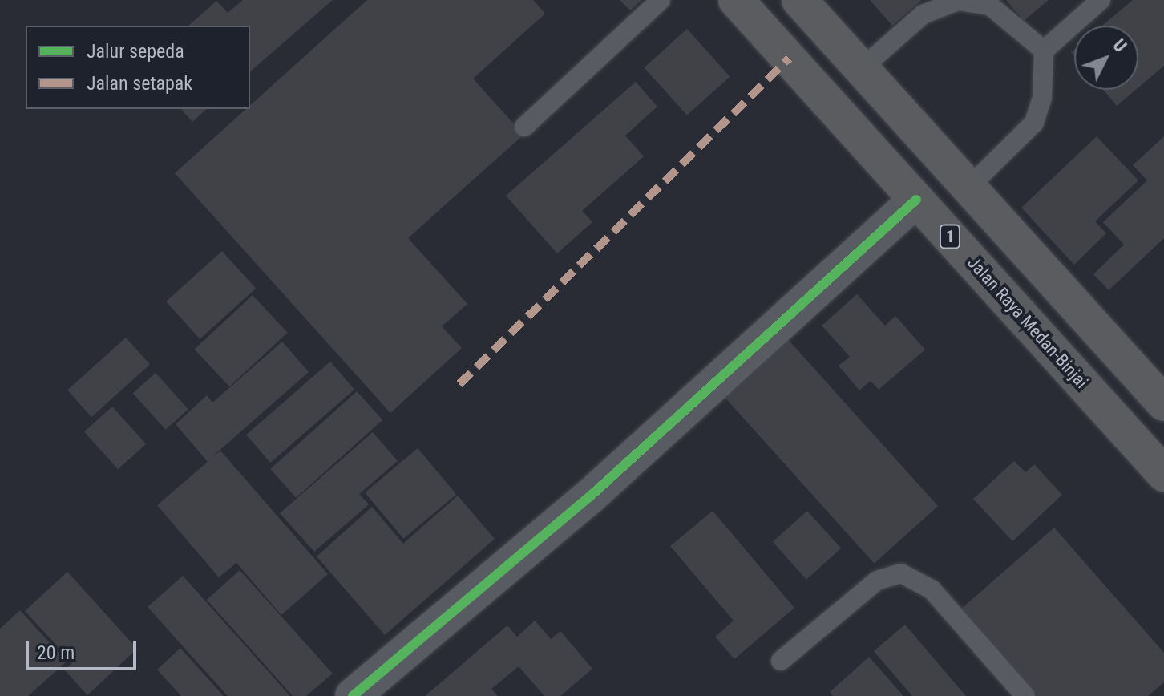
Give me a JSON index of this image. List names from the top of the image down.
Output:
{
  "streets": {
    "highway": ["1", "Jalan Raya Medan-Binjai"]
  },
  "legend": ["Jalur sepeda", "Jalan setapak"],
  "scale_bar": "20 m",
  "north": "top right"
}
